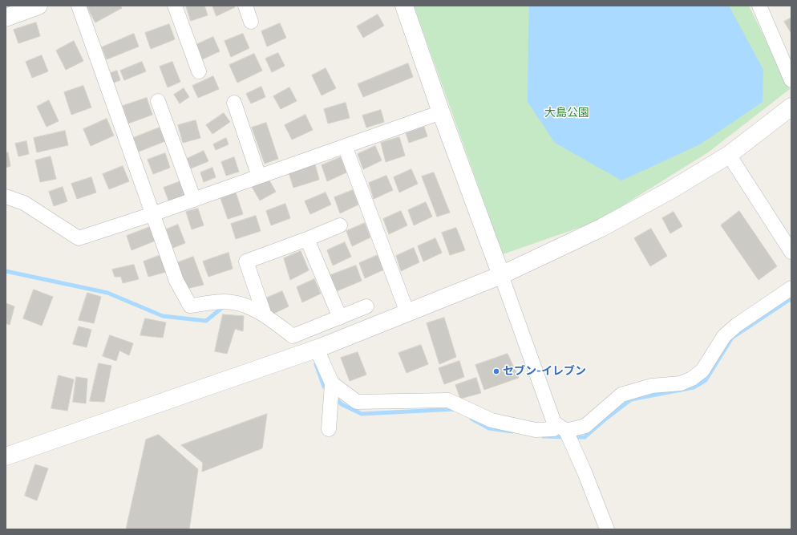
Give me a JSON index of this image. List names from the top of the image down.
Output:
{
  "parks": ["大島公園"],
  "places": ["セブン-イレブン"]
}
